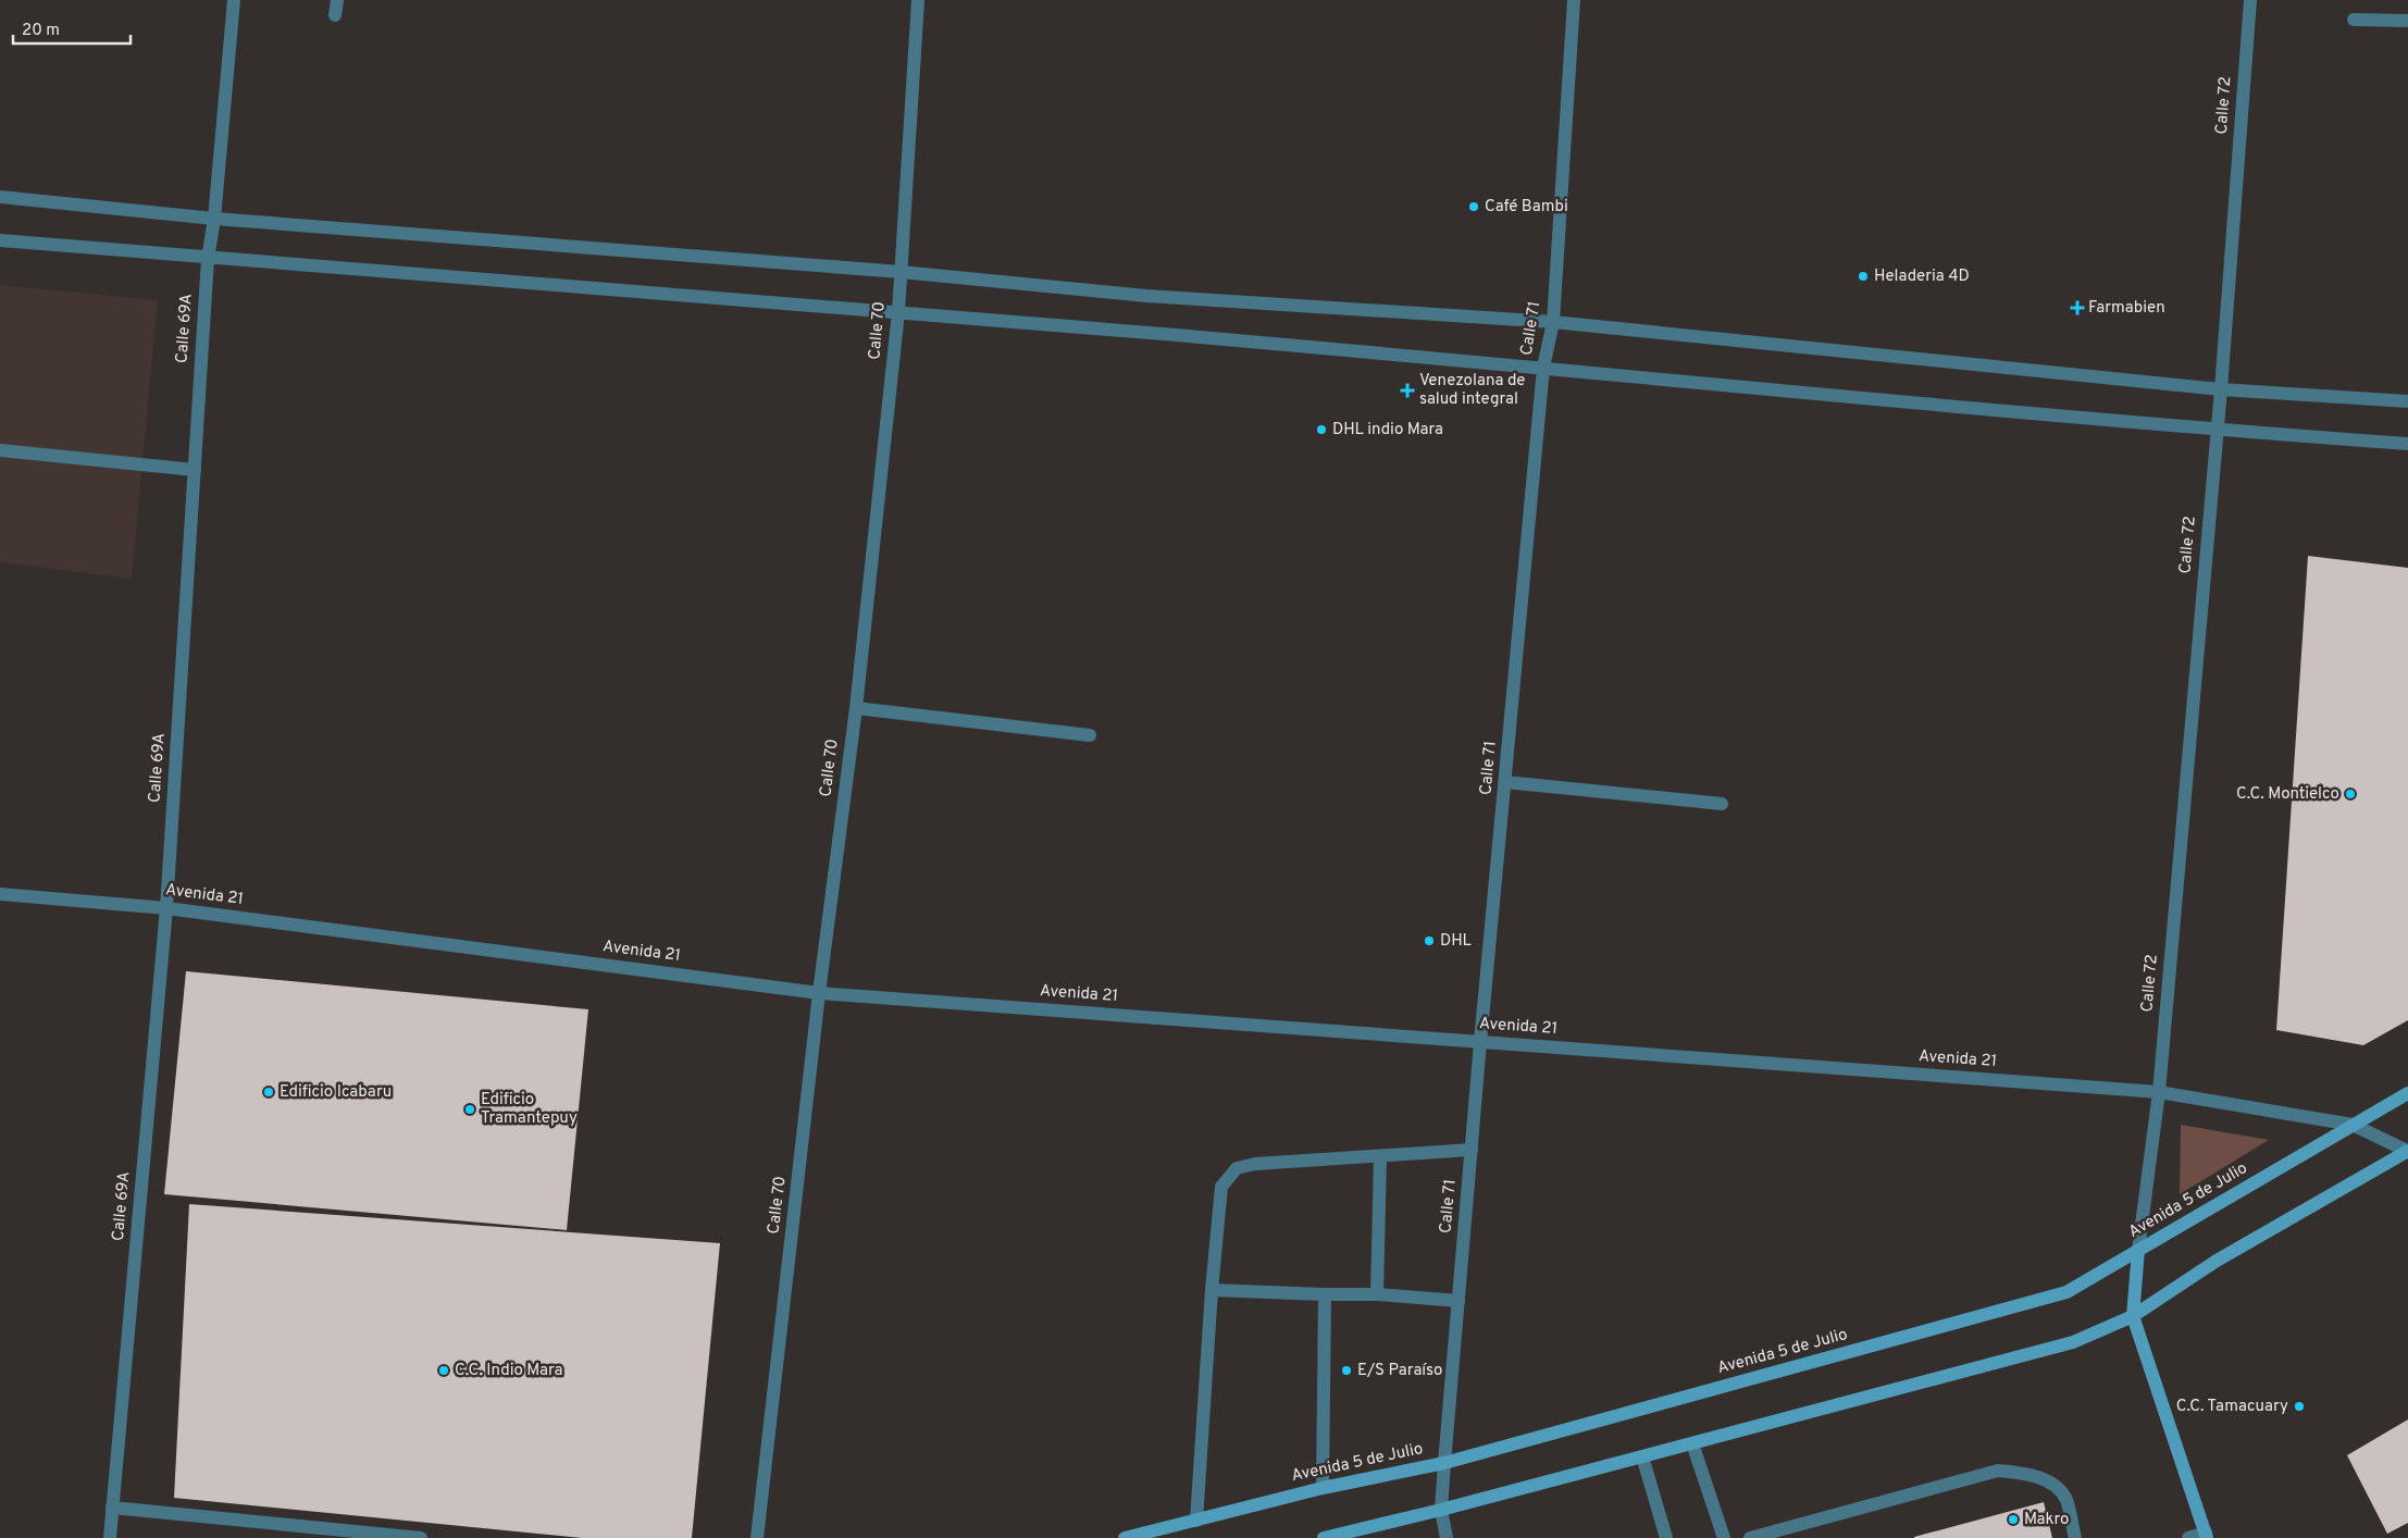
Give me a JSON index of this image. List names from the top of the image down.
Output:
{
  "streets": {
    "main road": ["Avenida 5 de Julio"],
    "street": [
      "Calle 72",
      "Calle 69A",
      "Calle 71",
      "Calle 70",
      "Avenida 21"
    ]
  },
  "crossings": [
    ["Calle 72", "Avenida 21"],
    ["Calle 72", "Avenida 5 de Julio"],
    ["Calle 69A", "Avenida 21"],
    ["Calle 71", "Avenida 21"],
    ["Calle 71", "Avenida 5 de Julio"],
    ["Calle 70", "Avenida 21"],
    ["Avenida 21", "Avenida 5 de Julio"]
  ],
  "places": {
    "other": [
      "Café Bambi",
      "Heladeria 4D",
      "DHL indio Mara",
      "C.C. Montielco",
      "DHL",
      "Edificio Icabaru",
      "Edificio Tramantepuy",
      "C.C. Indio Mara",
      "E/S Paraíso",
      "C.C. Tamacuary",
      "Makro"
    ],
    "health": ["Farmabien", "Venezolana de salud integral"]
  },
  "scale_bar": "20 m"
}
